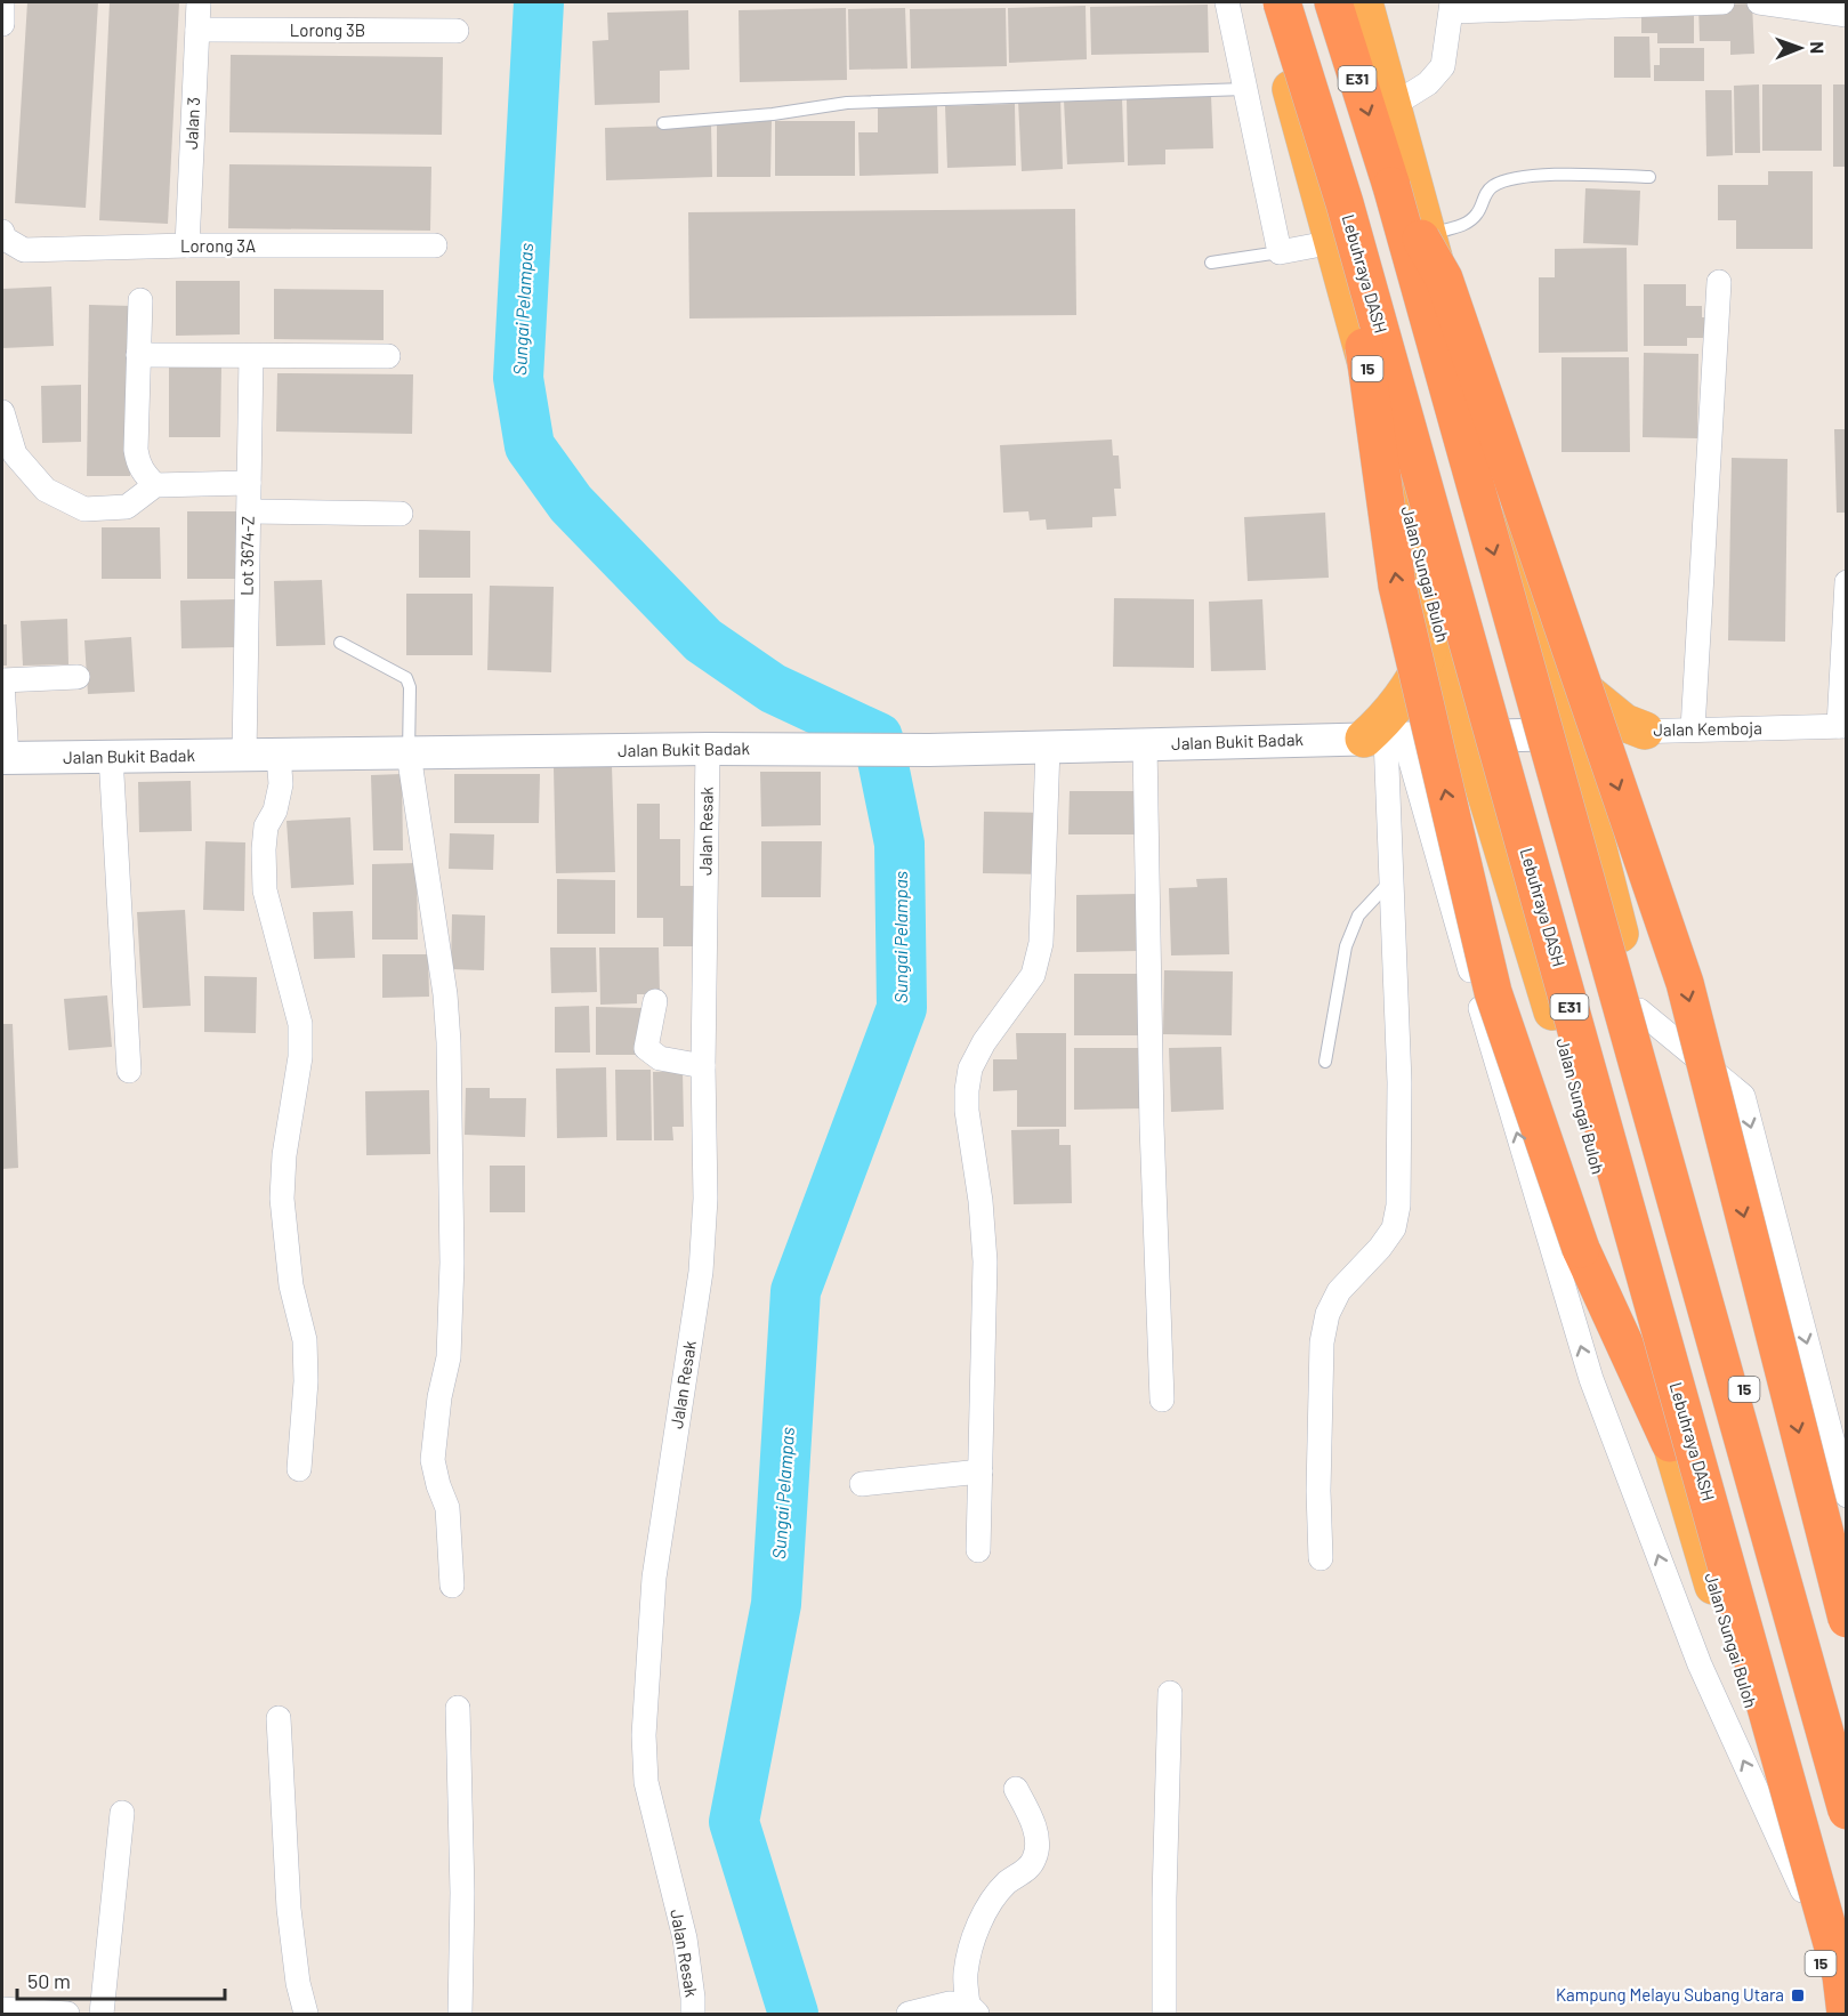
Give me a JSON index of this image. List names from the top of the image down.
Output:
{
  "streets": {
    "highway": [
      "E31",
      "Lebuhraya DASH",
      "15",
      "Jalan Sungai Buloh"
    ],
    "main road": ["Jalan Bukit Badak"],
    "street": [
      "Lorong 3B",
      "Jalan 3",
      "Lorong 3A",
      "Lot 3674-Z",
      "Jalan Kemboja",
      "Jalan Resak"
    ]
  },
  "crossings": [
    ["Lorong 3B", "Jalan 3"],
    ["Jalan 3", "Lorong 3A"],
    ["15", "Jalan Kemboja"],
    ["15", "Jalan Bukit Badak"],
    ["Lot 3674-Z", "Jalan Bukit Badak"],
    ["Jalan Sungai Buloh", "Jalan Bukit Badak"],
    ["Jalan Kemboja", "Jalan Bukit Badak"],
    ["Jalan Bukit Badak", "Jalan Resak"]
  ],
  "water": ["Sungai Pelampas"],
  "places": {
    "transit": ["Kampung Melayu Subang Utara"]
  },
  "scale_bar": "50 m",
  "north": "right"
}
